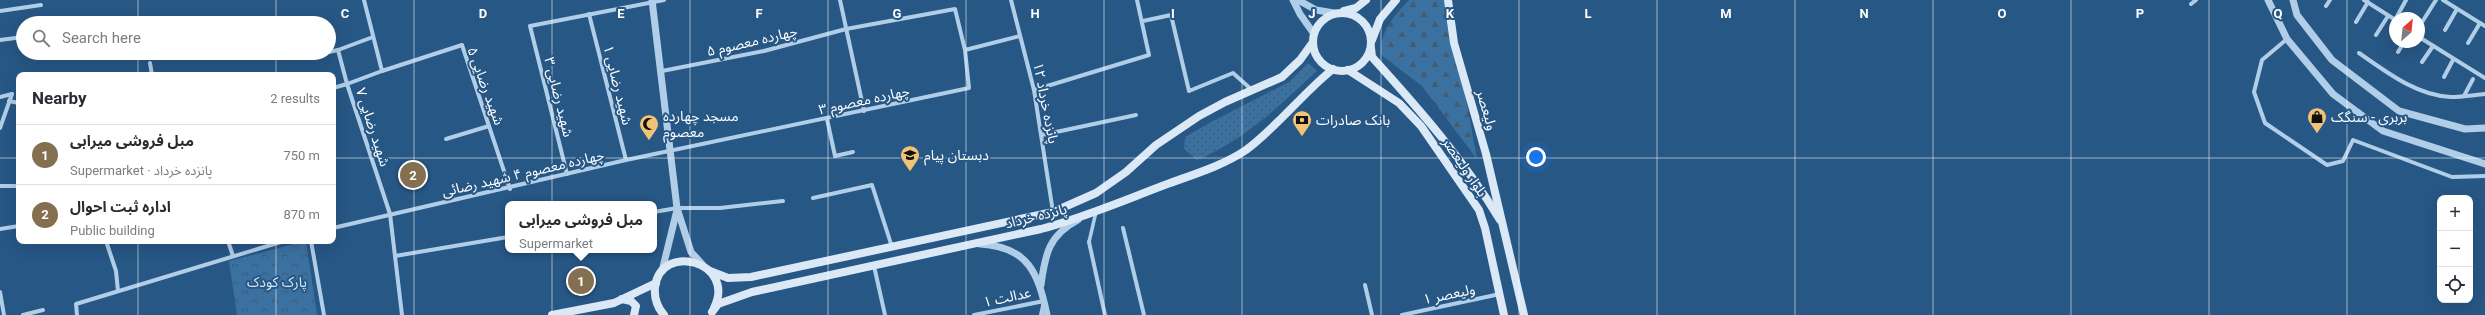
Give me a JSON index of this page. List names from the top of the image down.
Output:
{
  "streets": {
    "main road": ["ولیعصر", "بلوار ولیعصر", "پانزده خرداد"],
    "street": [
      "چهارده معصوم ۵",
      "شهید رضایی ۱",
      "شهید رضایی ۵",
      "شهید رضایی ۳",
      "چهارده معصوم ۳",
      "پانزده خرداد ۱۲",
      "شهید رضایی ۷",
      "چهارده معصوم ۴ شهید رضائی",
      "ولیعصر ۱",
      "عدالت ۱"
    ]
  },
  "crossings": [
    ["چهارده معصوم ۵", "چهارده معصوم ۳"],
    ["شهید رضایی ۱", "شهید رضایی ۳"],
    ["شهید رضایی ۱", "چهارده معصوم ۴ شهید رضائی"],
    ["شهید رضایی ۵", "شهید رضایی ۷"],
    ["شهید رضایی ۵", "چهارده معصوم ۴ شهید رضائی"],
    ["شهید رضایی ۳", "چهارده معصوم ۴ شهید رضائی"],
    ["چهارده معصوم ۳", "چهارده معصوم ۴ شهید رضائی"],
    ["پانزده خرداد ۱۲", "پانزده خرداد"],
    ["ولیعصر", "بلوار ولیعصر"],
    ["ولیعصر", "پانزده خرداد"],
    ["شهید رضایی ۷", "چهارده معصوم ۴ شهید رضائی"],
    ["بلوار ولیعصر", "پانزده خرداد"],
    ["بلوار ولیعصر", "ولیعصر ۱"]
  ],
  "parks": ["پارک کودک"],
  "places": {
    "shop": ["بربری - سنگک"],
    "bank": ["بانک صادرات"],
    "mosque": ["مسجد چهارده معصوم"],
    "school or university": ["دبستان پیام"]
  },
  "north": "top right",
  "page": {
    "search": "Search here",
    "heading": ["Nearby", "2 results"],
    "list": [
      {
        "mark": "1",
        "name": "مبل فروشی میرابی",
        "note": "Supermarket · پانزده خرداد",
        "value": "750 m"
      },
      {
        "mark": "2",
        "name": "اداره ثبت احوال",
        "note": "Public building",
        "value": "870 m"
      }
    ],
    "pins": ["2", "1"],
    "map_buttons": ["+", "−"],
    "popup": ["مبل فروشی میرابی", "Supermarket"]
  },
  "grid": {
    "columns": [
      "C",
      "D",
      "E",
      "F",
      "G",
      "H",
      "I",
      "J",
      "K",
      "L",
      "M",
      "N",
      "O",
      "P",
      "Q"
    ]
  }
}
